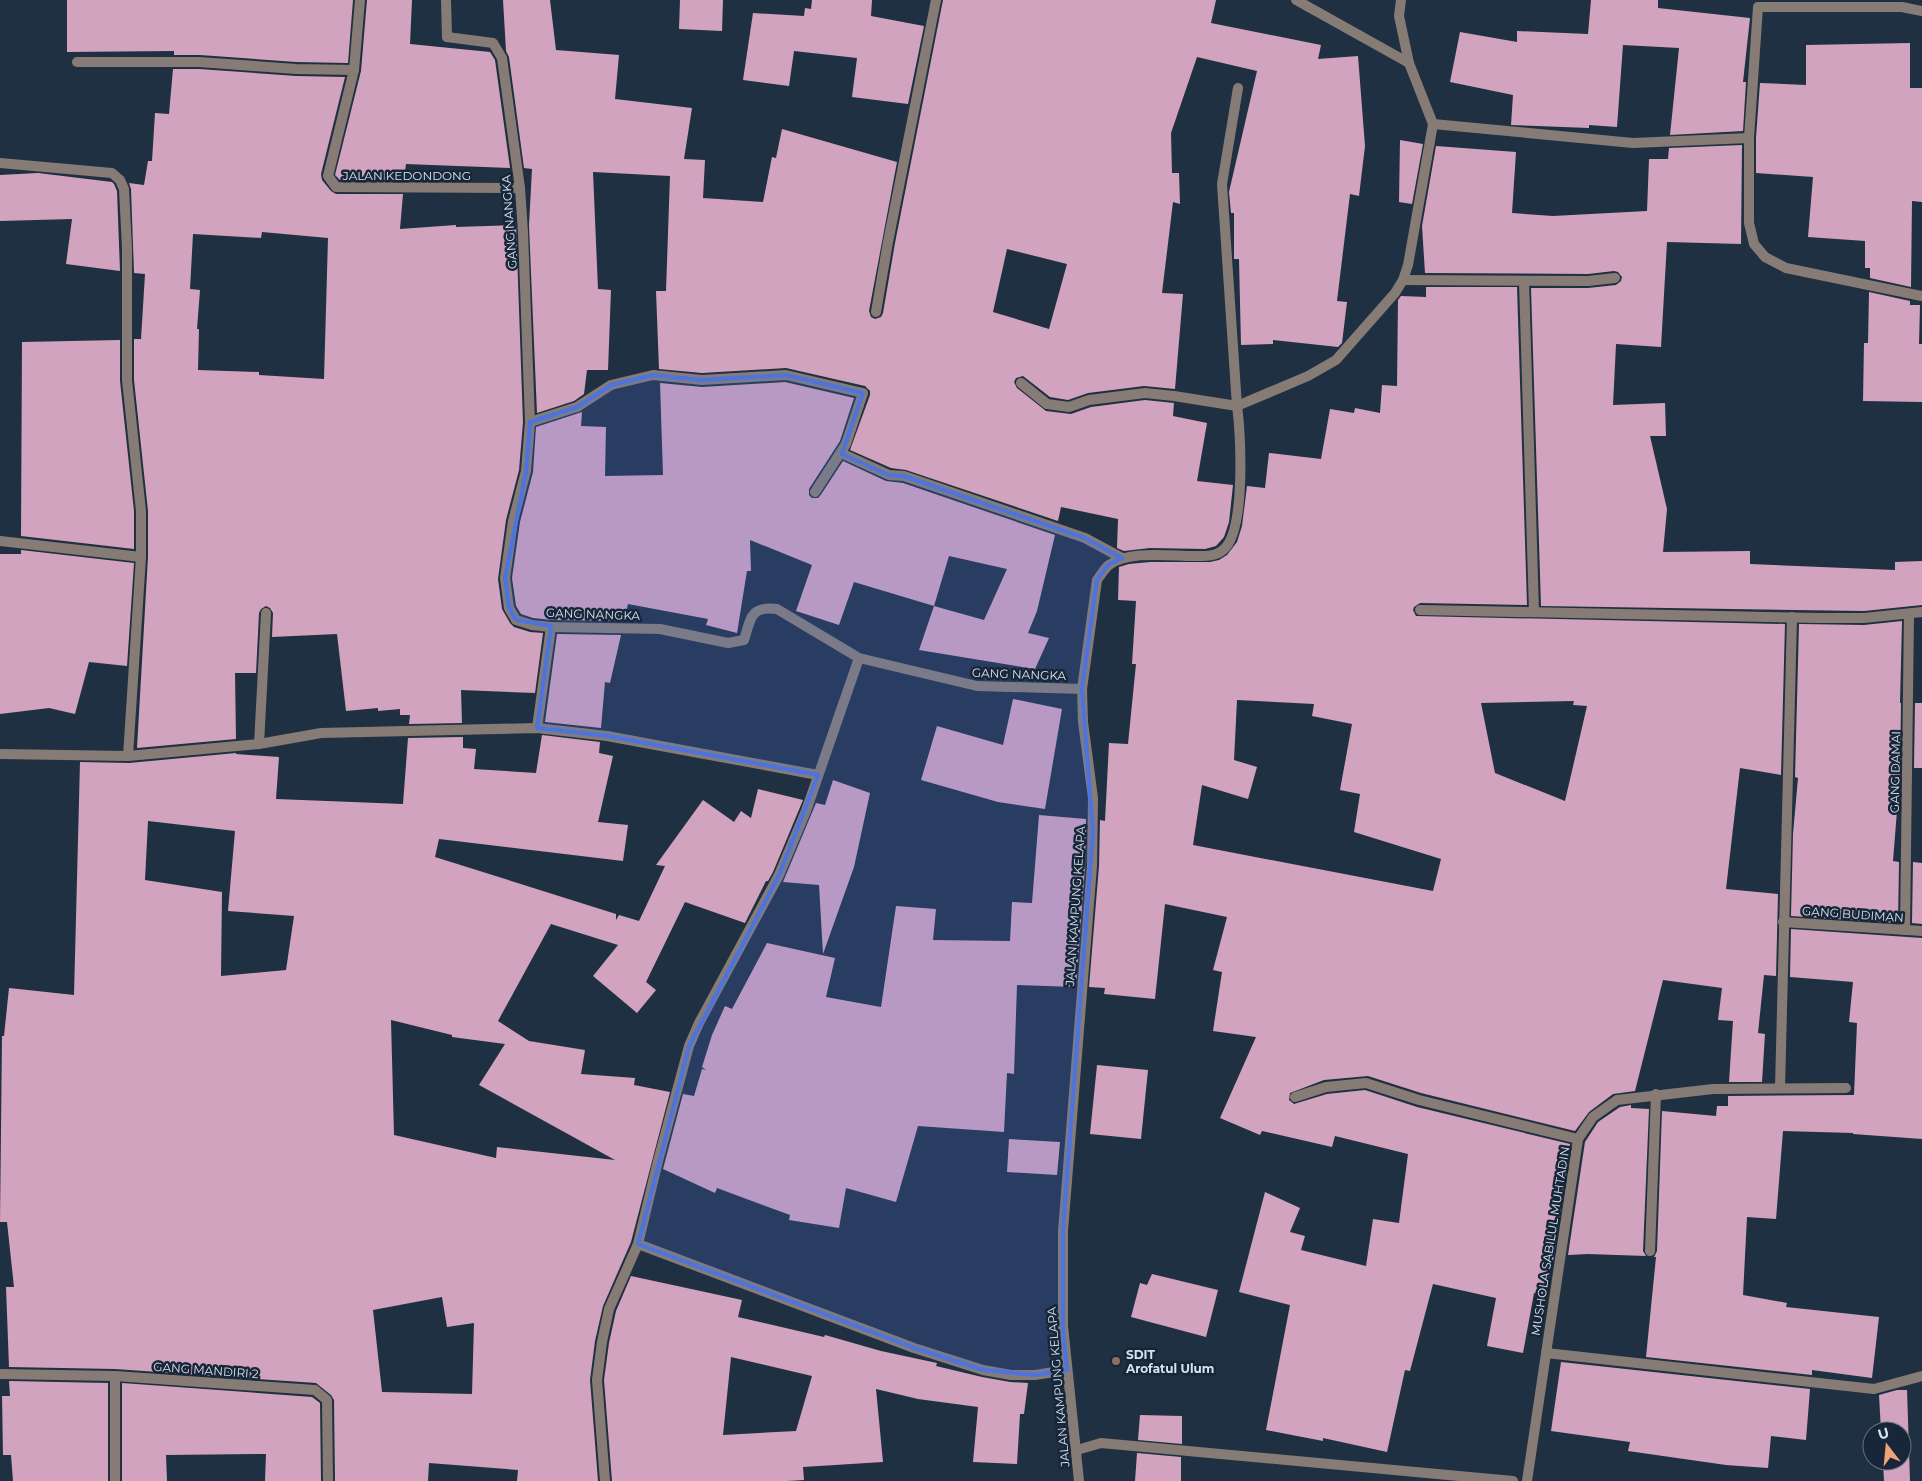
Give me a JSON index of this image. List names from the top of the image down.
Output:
{
  "streets": {
    "street": [
      "JALAN KEDONDONG",
      "GANG NANGKA",
      "GANG DAMAI",
      "JALAN KAMPUNG KELAPA",
      "GANG BUDIMAN",
      "MUSHOLA SABILUL MUHTADIN",
      "GANG MANDIRI 2"
    ]
  },
  "crossings": [
    ["JALAN KEDONDONG", "GANG NANGKA"],
    ["GANG NANGKA", "JALAN KAMPUNG KELAPA"],
    ["GANG DAMAI", "GANG BUDIMAN"]
  ],
  "places": ["SDIT Arofatul Ulum"],
  "north": "top"
}
